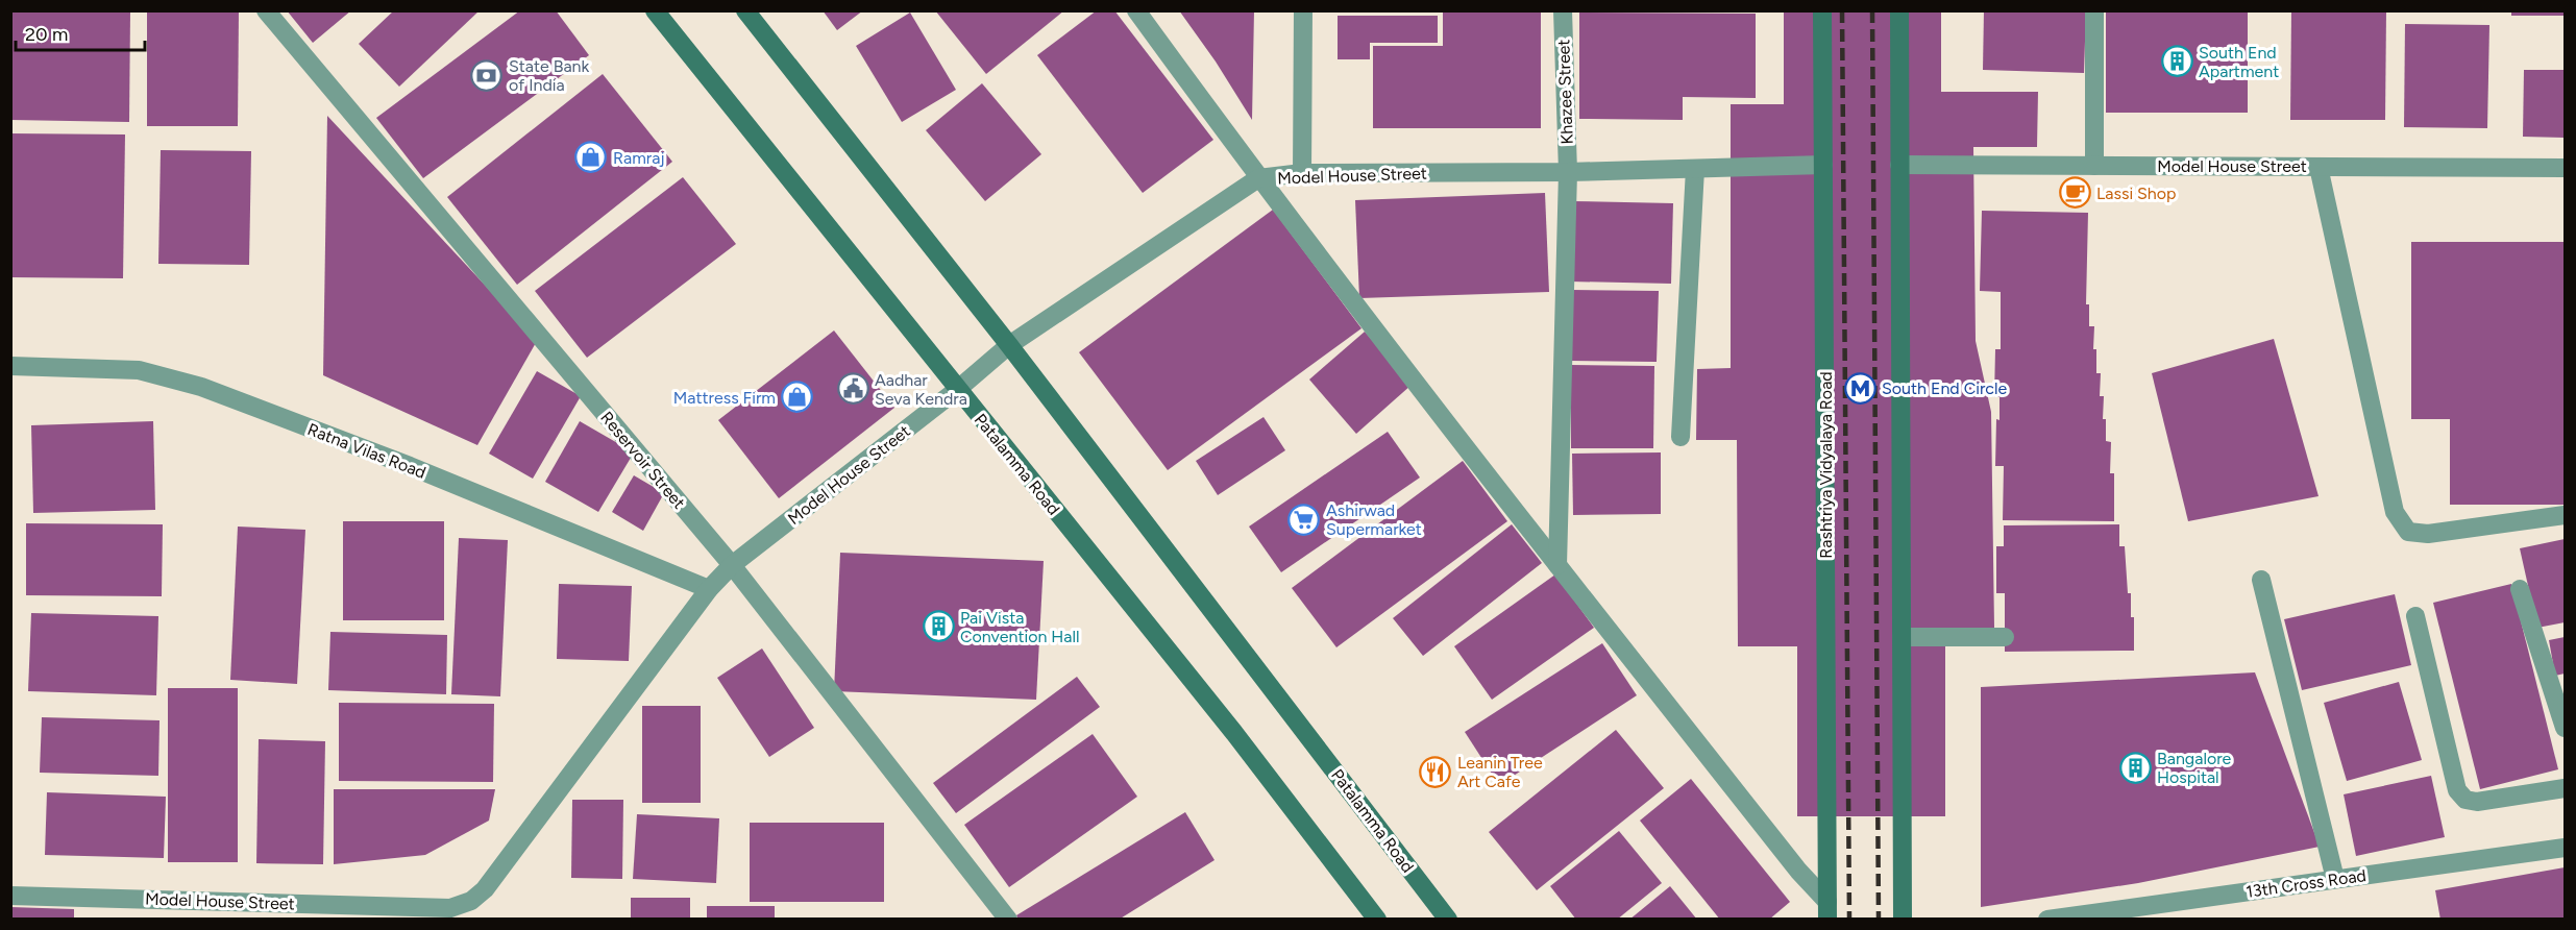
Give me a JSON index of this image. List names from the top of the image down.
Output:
{
  "streets": {
    "main road": ["Patalamma Road", "Rashtriya Vidyalaya Road"],
    "street": [
      "Khazee Street",
      "Model House Street",
      "Ratna Vilas Road",
      "Reservoir Street",
      "13th Cross Road"
    ]
  },
  "crossings": [
    ["Khazee Street", "Model House Street"],
    ["Model House Street", "Ratna Vilas Road"],
    ["Model House Street", "Reservoir Street"],
    ["Model House Street", "Patalamma Road"],
    ["Model House Street", "Rashtriya Vidyalaya Road"]
  ],
  "places": {
    "building": ["South End Apartment", "Pai Vista Convention Hall", "Bangalore Hospital"],
    "bank": ["State Bank of India"],
    "shop": ["Ramraj", "Mattress Firm"],
    "cafe": ["Lassi Shop"],
    "metro station": ["South End Circle"],
    "public building": ["Aadhar Seva Kendra"],
    "supermarket": ["Ashirwad Supermarket"],
    "restaurant": ["Leanin Tree Art Cafe"]
  },
  "scale_bar": "20 m"
}
